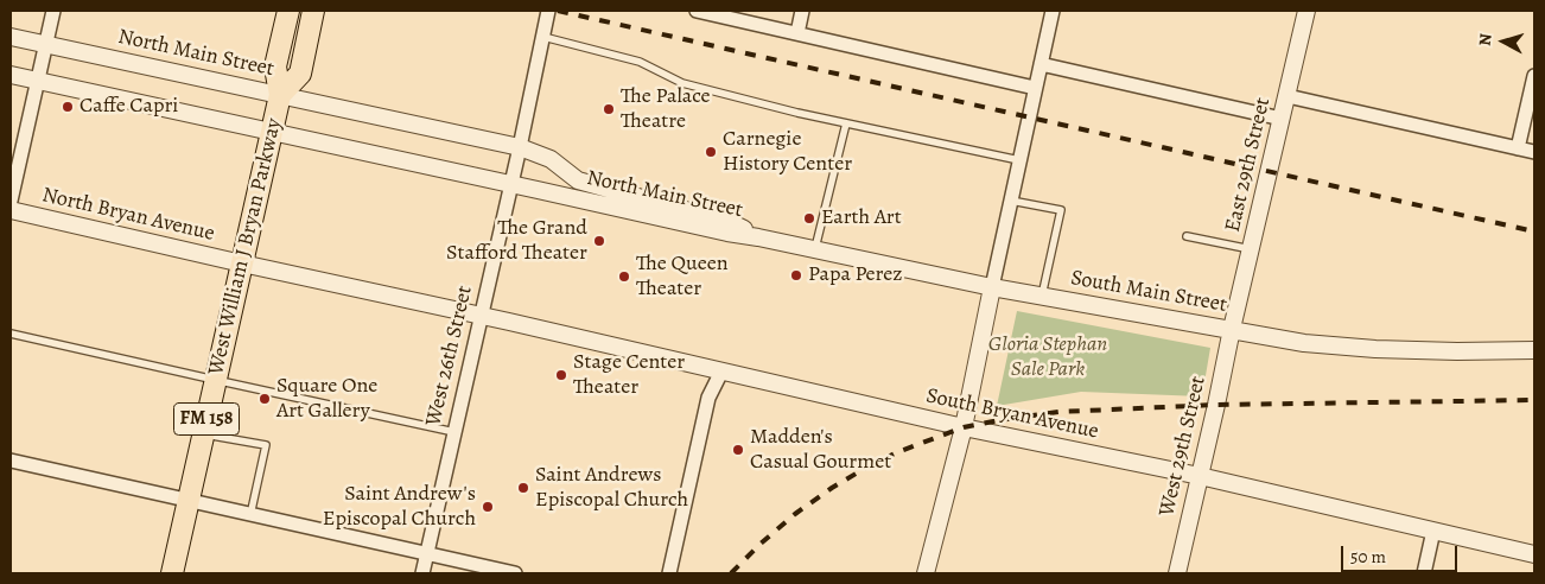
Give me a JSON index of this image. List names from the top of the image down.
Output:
{
  "streets": {
    "main road": ["West William J Bryan Parkway", "FM 158"],
    "street": [
      "North Main Street",
      "East 29th Street",
      "North Bryan Avenue",
      "South Main Street",
      "West 26th Street",
      "South Bryan Avenue",
      "West 29th Street"
    ]
  },
  "crossings": [
    ["North Main Street", "West William J Bryan Parkway"],
    ["North Main Street", "South Main Street"],
    ["North Main Street", "West 26th Street"],
    ["North Main Street", "FM 158"],
    ["East 29th Street", "South Main Street"],
    ["East 29th Street", "West 29th Street"],
    ["North Bryan Avenue", "West William J Bryan Parkway"],
    ["North Bryan Avenue", "West 26th Street"],
    ["North Bryan Avenue", "South Bryan Avenue"],
    ["West William J Bryan Parkway", "FM 158"],
    ["South Main Street", "West 29th Street"],
    ["West 26th Street", "South Bryan Avenue"],
    ["South Bryan Avenue", "West 29th Street"]
  ],
  "parks": ["Gloria Stephan Sale Park"],
  "places": [
    "Caffe Capri",
    "The Palace Theatre",
    "Carnegie History Center",
    "Earth Art",
    "The Grand Stafford Theater",
    "Papa Perez",
    "The Queen Theater",
    "Stage Center Theater",
    "Square One Art Gallery",
    "Madden's Casual Gourmet",
    "Saint Andrews Episcopal Church",
    "Saint Andrew's Episcopal Church"
  ],
  "scale_bar": "50 m",
  "north": "left"
}
